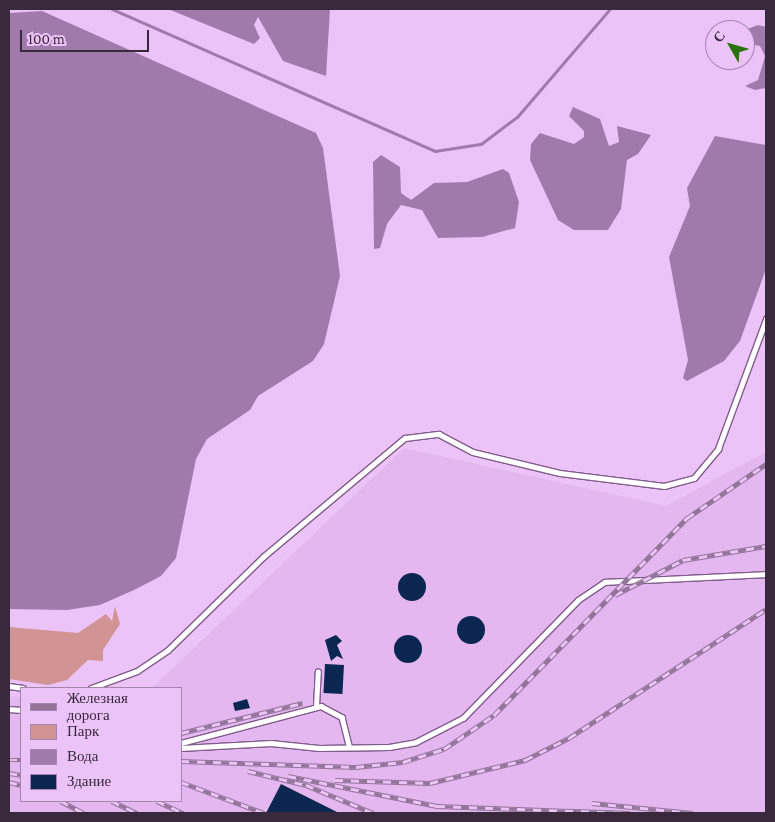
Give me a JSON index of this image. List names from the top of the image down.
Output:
{
  "legend": [
    "Железная дорога",
    "Парк",
    "Вода",
    "Здание"
  ],
  "scale_bar": "100 m",
  "north": "top left"
}
